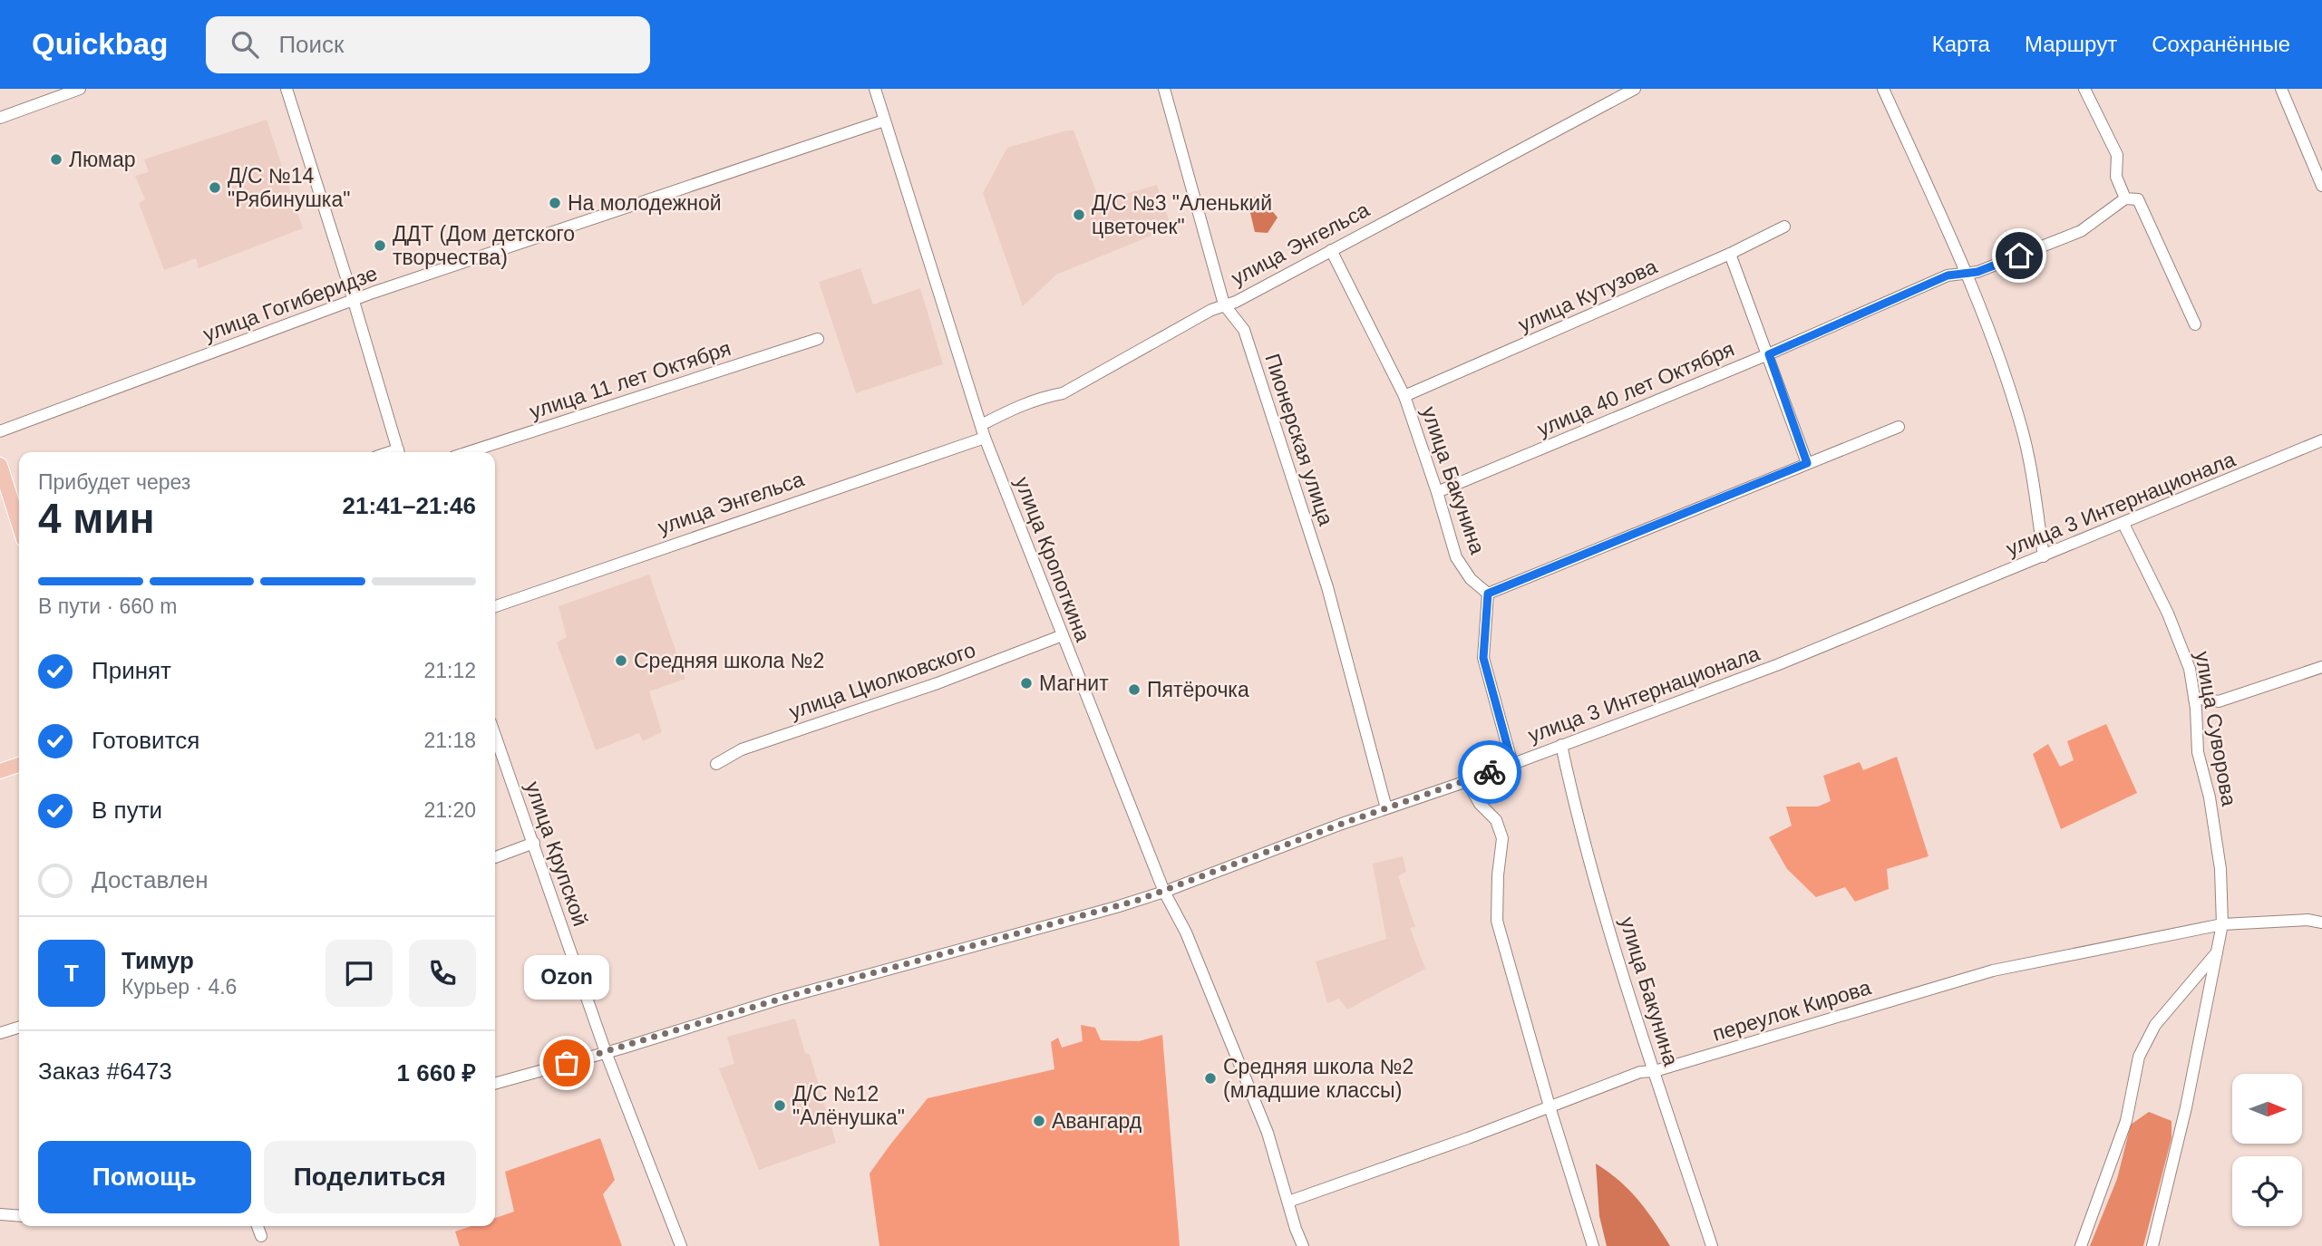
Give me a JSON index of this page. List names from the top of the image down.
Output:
{
  "streets": {
    "street": [
      "улица Энгельса",
      "улица Кутузова",
      "улица Гогиберидзе",
      "улица 11 лет Октября",
      "улица 40 лет Октября",
      "Пионерская улица",
      "улица Бакунина",
      "улица 3 Интернационала",
      "улица Кропоткина",
      "улица Циолковского",
      "улица Суворова",
      "улица Крупской",
      "переулок Кирова"
    ]
  },
  "crossings": [
    ["улица Энгельса", "Пионерская улица"],
    ["улица Энгельса", "улица Бакунина"],
    ["улица Энгельса", "улица Кропоткина"],
    ["улица Кутузова", "улица Бакунина"],
    ["улица Гогиберидзе", "улица Кропоткина"],
    ["улица 40 лет Октября", "улица Бакунина"],
    ["Пионерская улица", "улица 3 Интернационала"],
    ["улица Бакунина", "улица 3 Интернационала"],
    ["улица Бакунина", "переулок Кирова"],
    ["улица 3 Интернационала", "улица Кропоткина"],
    ["улица 3 Интернационала", "улица Суворова"],
    ["улица 3 Интернационала", "улица Крупской"],
    ["улица Кропоткина", "улица Циолковского"],
    ["улица Кропоткина", "переулок Кирова"],
    ["улица Суворова", "переулок Кирова"]
  ],
  "places": [
    "Люмар",
    "Д/С №14 \"Рябинушка\"",
    "На молодежной",
    "Д/С №3 \"Аленький цветочек\"",
    "ДДТ (Дом детского творчества)",
    "Средняя школа №2",
    "Магнит",
    "Пятёрочка",
    "Ozon",
    "Средняя школа №2 (младшие классы)",
    "Д/С №12 \"Алёнушка\"",
    "Авангард"
  ],
  "north": "right",
  "page": {
    "header": "Quickbag",
    "search": "Поиск",
    "nav": ["Карта", "Маршрут", "Сохранённые"],
    "heading": ["4 мин", "Прибудет через", "21:41–21:46"],
    "panel": [
      "Тимур",
      "Курьер · 4.6",
      "Заказ #6473",
      "1 660 ₽"
    ],
    "bar": "В пути · 660 m",
    "list": [
      ["Принят", "21:12"],
      ["Готовится", "21:18"],
      ["В пути", "21:20"],
      "Доставлен"
    ],
    "round": "Т",
    "bubble": "Ozon",
    "buttons": ["Помощь", "Поделиться"]
  }
}
